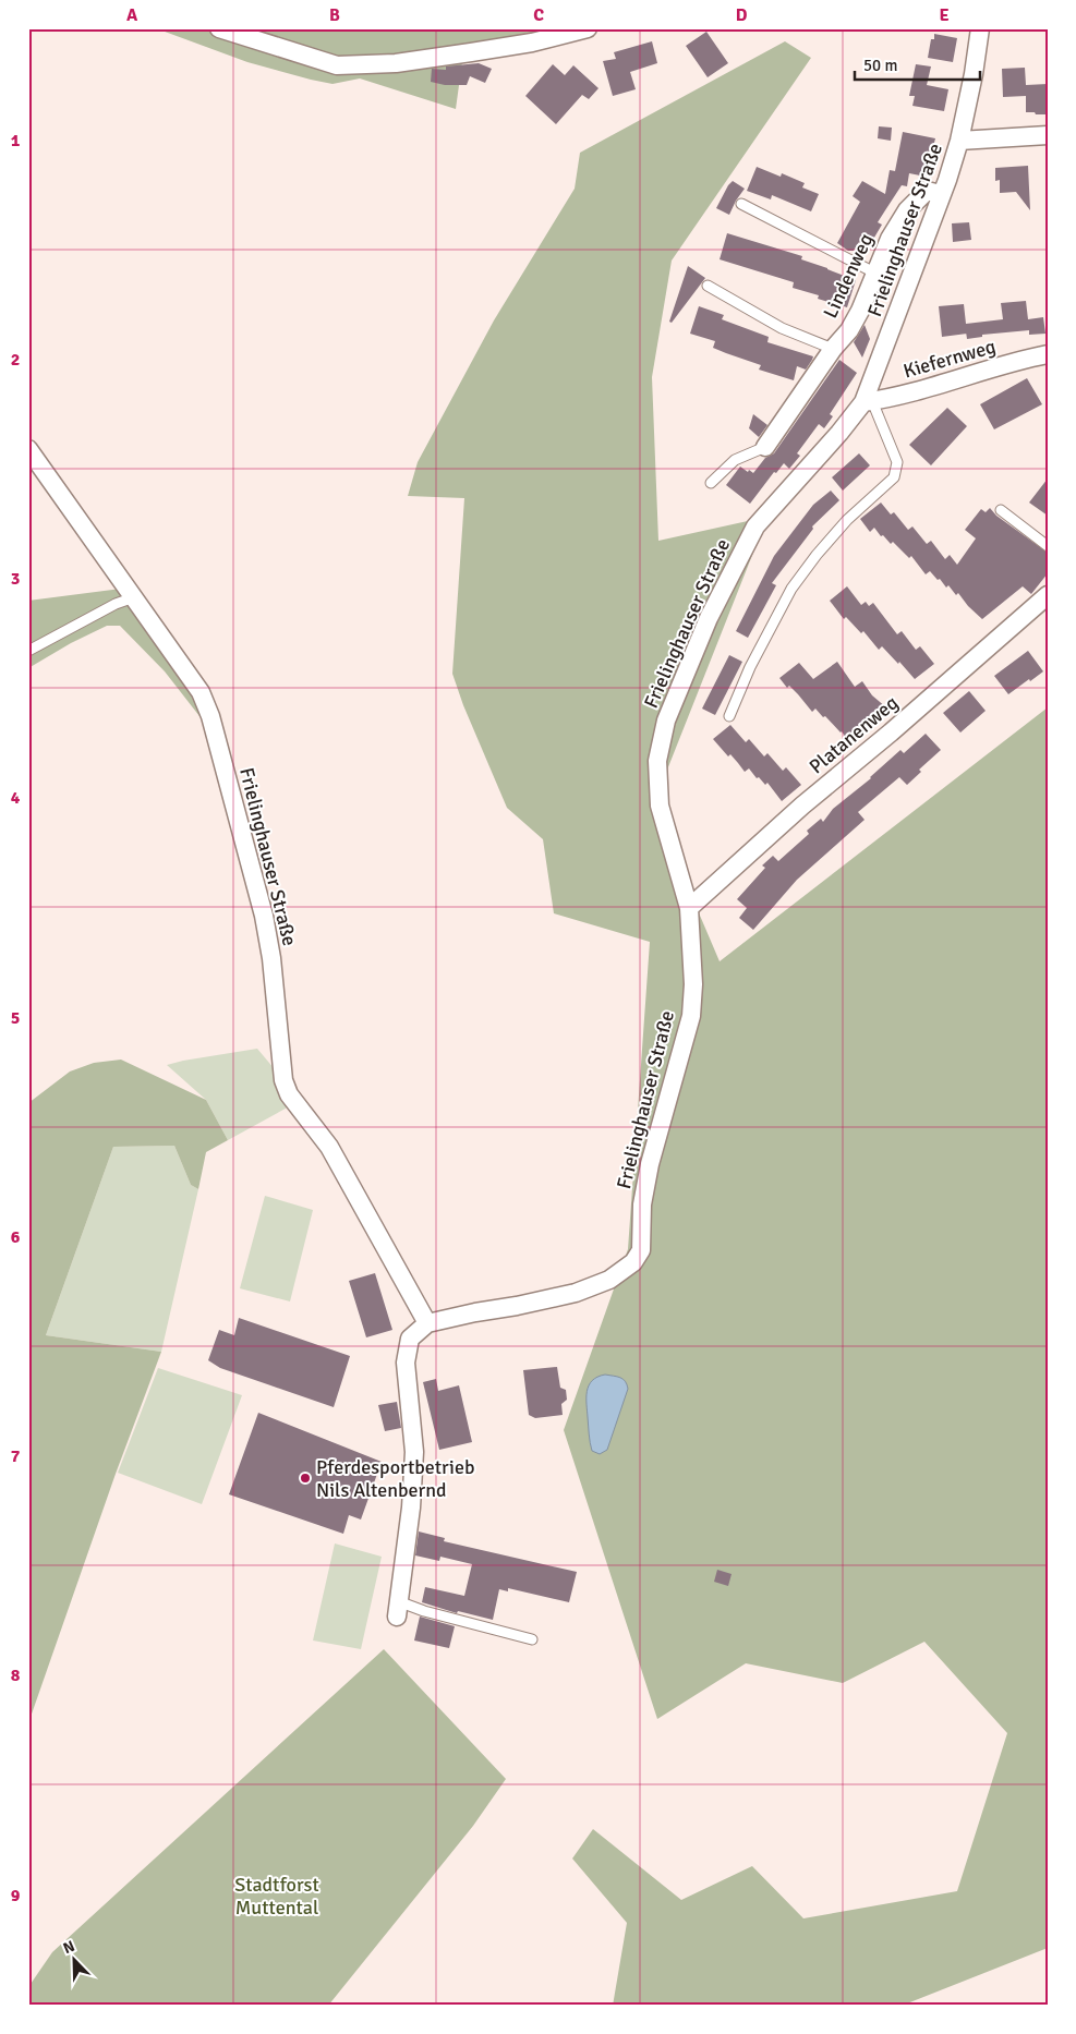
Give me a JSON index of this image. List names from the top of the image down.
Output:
{
  "streets": {
    "street": [
      "Frielinghauser Straße",
      "Lindenweg",
      "Kiefernweg",
      "Platanenweg"
    ]
  },
  "crossings": [
    ["Frielinghauser Straße", "Lindenweg"],
    ["Frielinghauser Straße", "Kiefernweg"],
    ["Frielinghauser Straße", "Platanenweg"]
  ],
  "parks": ["Stadtforst Muttental"],
  "places": ["Pferdesportbetrieb Nils Altenbernd"],
  "scale_bar": "50 m",
  "north": "top left",
  "grid": {
    "columns": [
      "A",
      "B",
      "C",
      "D",
      "E"
    ],
    "rows": [
      "1",
      "2",
      "3",
      "4",
      "5",
      "6",
      "7",
      "8",
      "9"
    ]
  }
}
